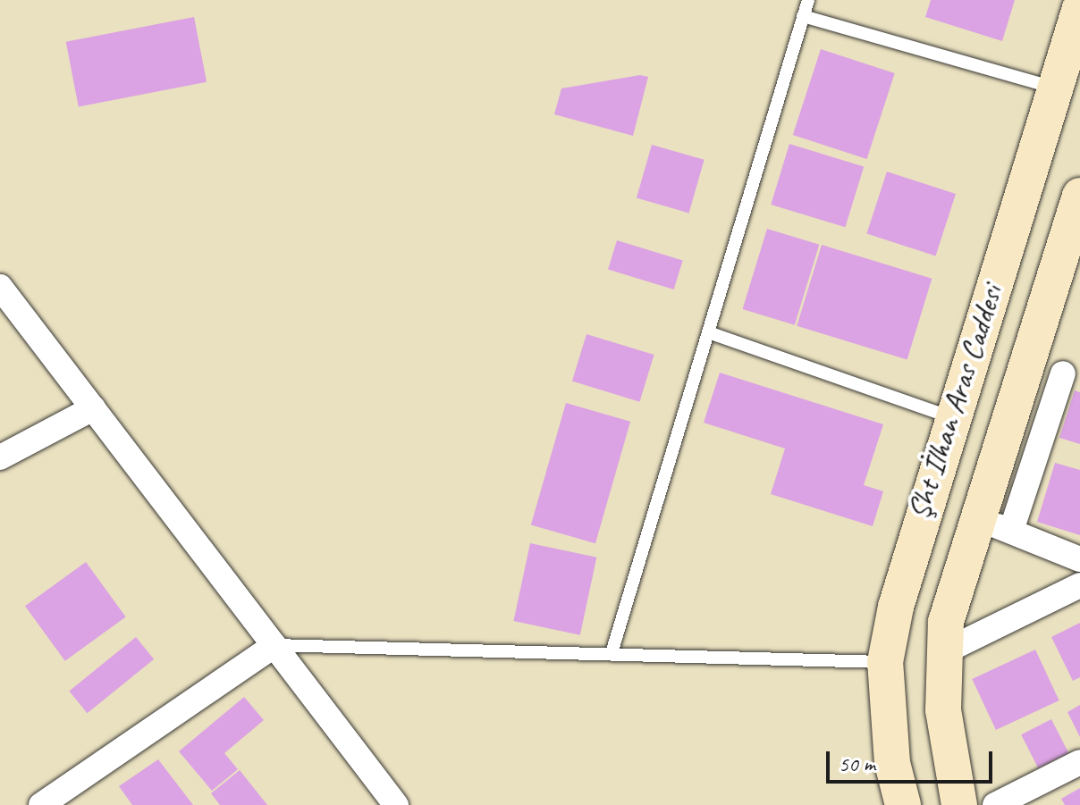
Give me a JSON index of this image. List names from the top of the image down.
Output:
{
  "streets": {
    "main road": ["Şht İlhan Aras Caddesi"]
  },
  "scale_bar": "50 m"
}
